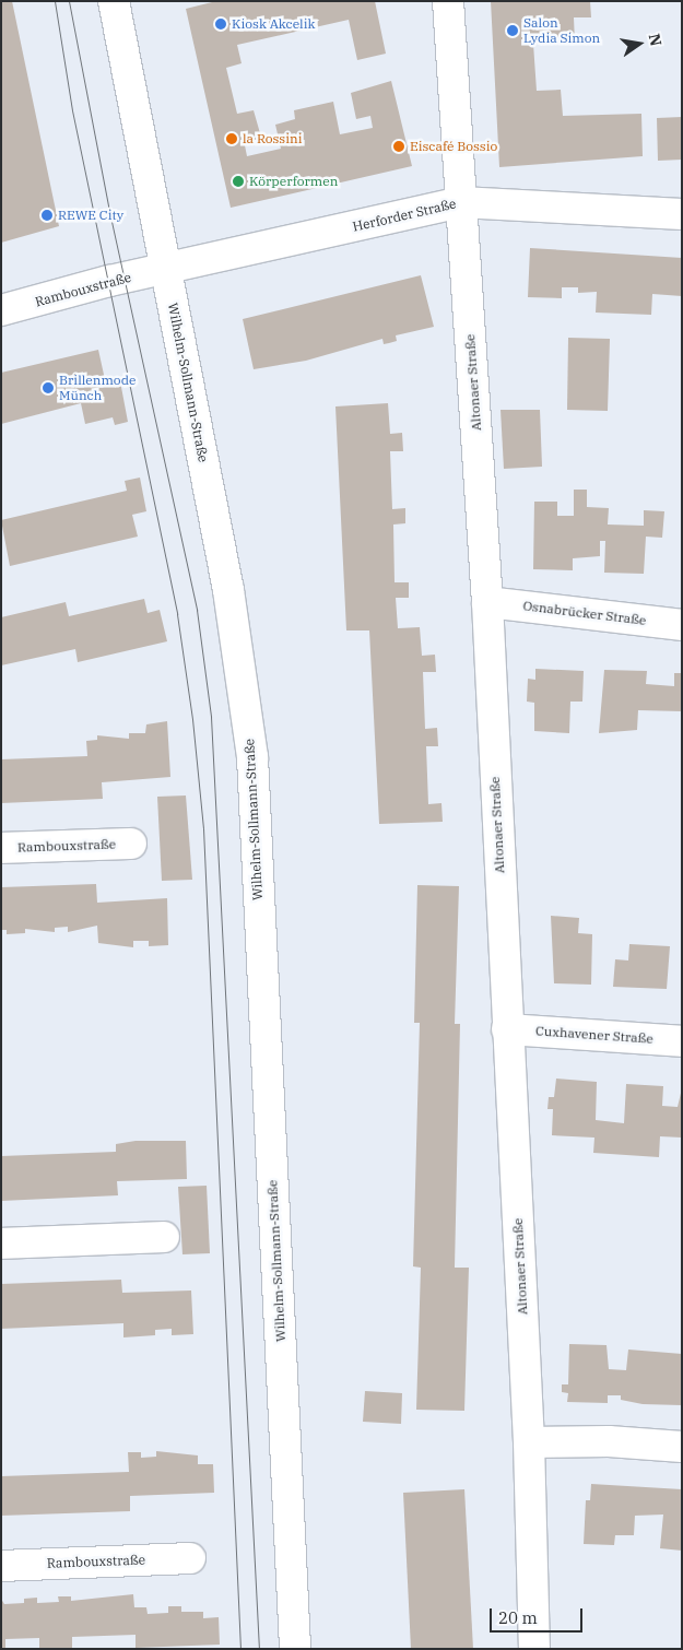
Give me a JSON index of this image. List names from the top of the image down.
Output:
{
  "streets": {
    "street": [
      "Herforder Straße",
      "Rambouxstraße",
      "Wilhelm-Sollmann-Straße",
      "Altonaer Straße",
      "Osnabrücker Straße",
      "Cuxhavener Straße"
    ]
  },
  "crossings": [
    ["Herforder Straße", "Rambouxstraße"],
    ["Herforder Straße", "Wilhelm-Sollmann-Straße"],
    ["Herforder Straße", "Altonaer Straße"],
    ["Rambouxstraße", "Wilhelm-Sollmann-Straße"],
    ["Altonaer Straße", "Osnabrücker Straße"],
    ["Altonaer Straße", "Cuxhavener Straße"]
  ],
  "places": [
    "Kiosk Akcelik",
    "Salon Lydia Simon",
    "la Rossini",
    "Eiscafé Bossio",
    "Körperformen",
    "REWE City",
    "Brillenmode Münch"
  ],
  "scale_bar": "20 m",
  "north": "right"
}
